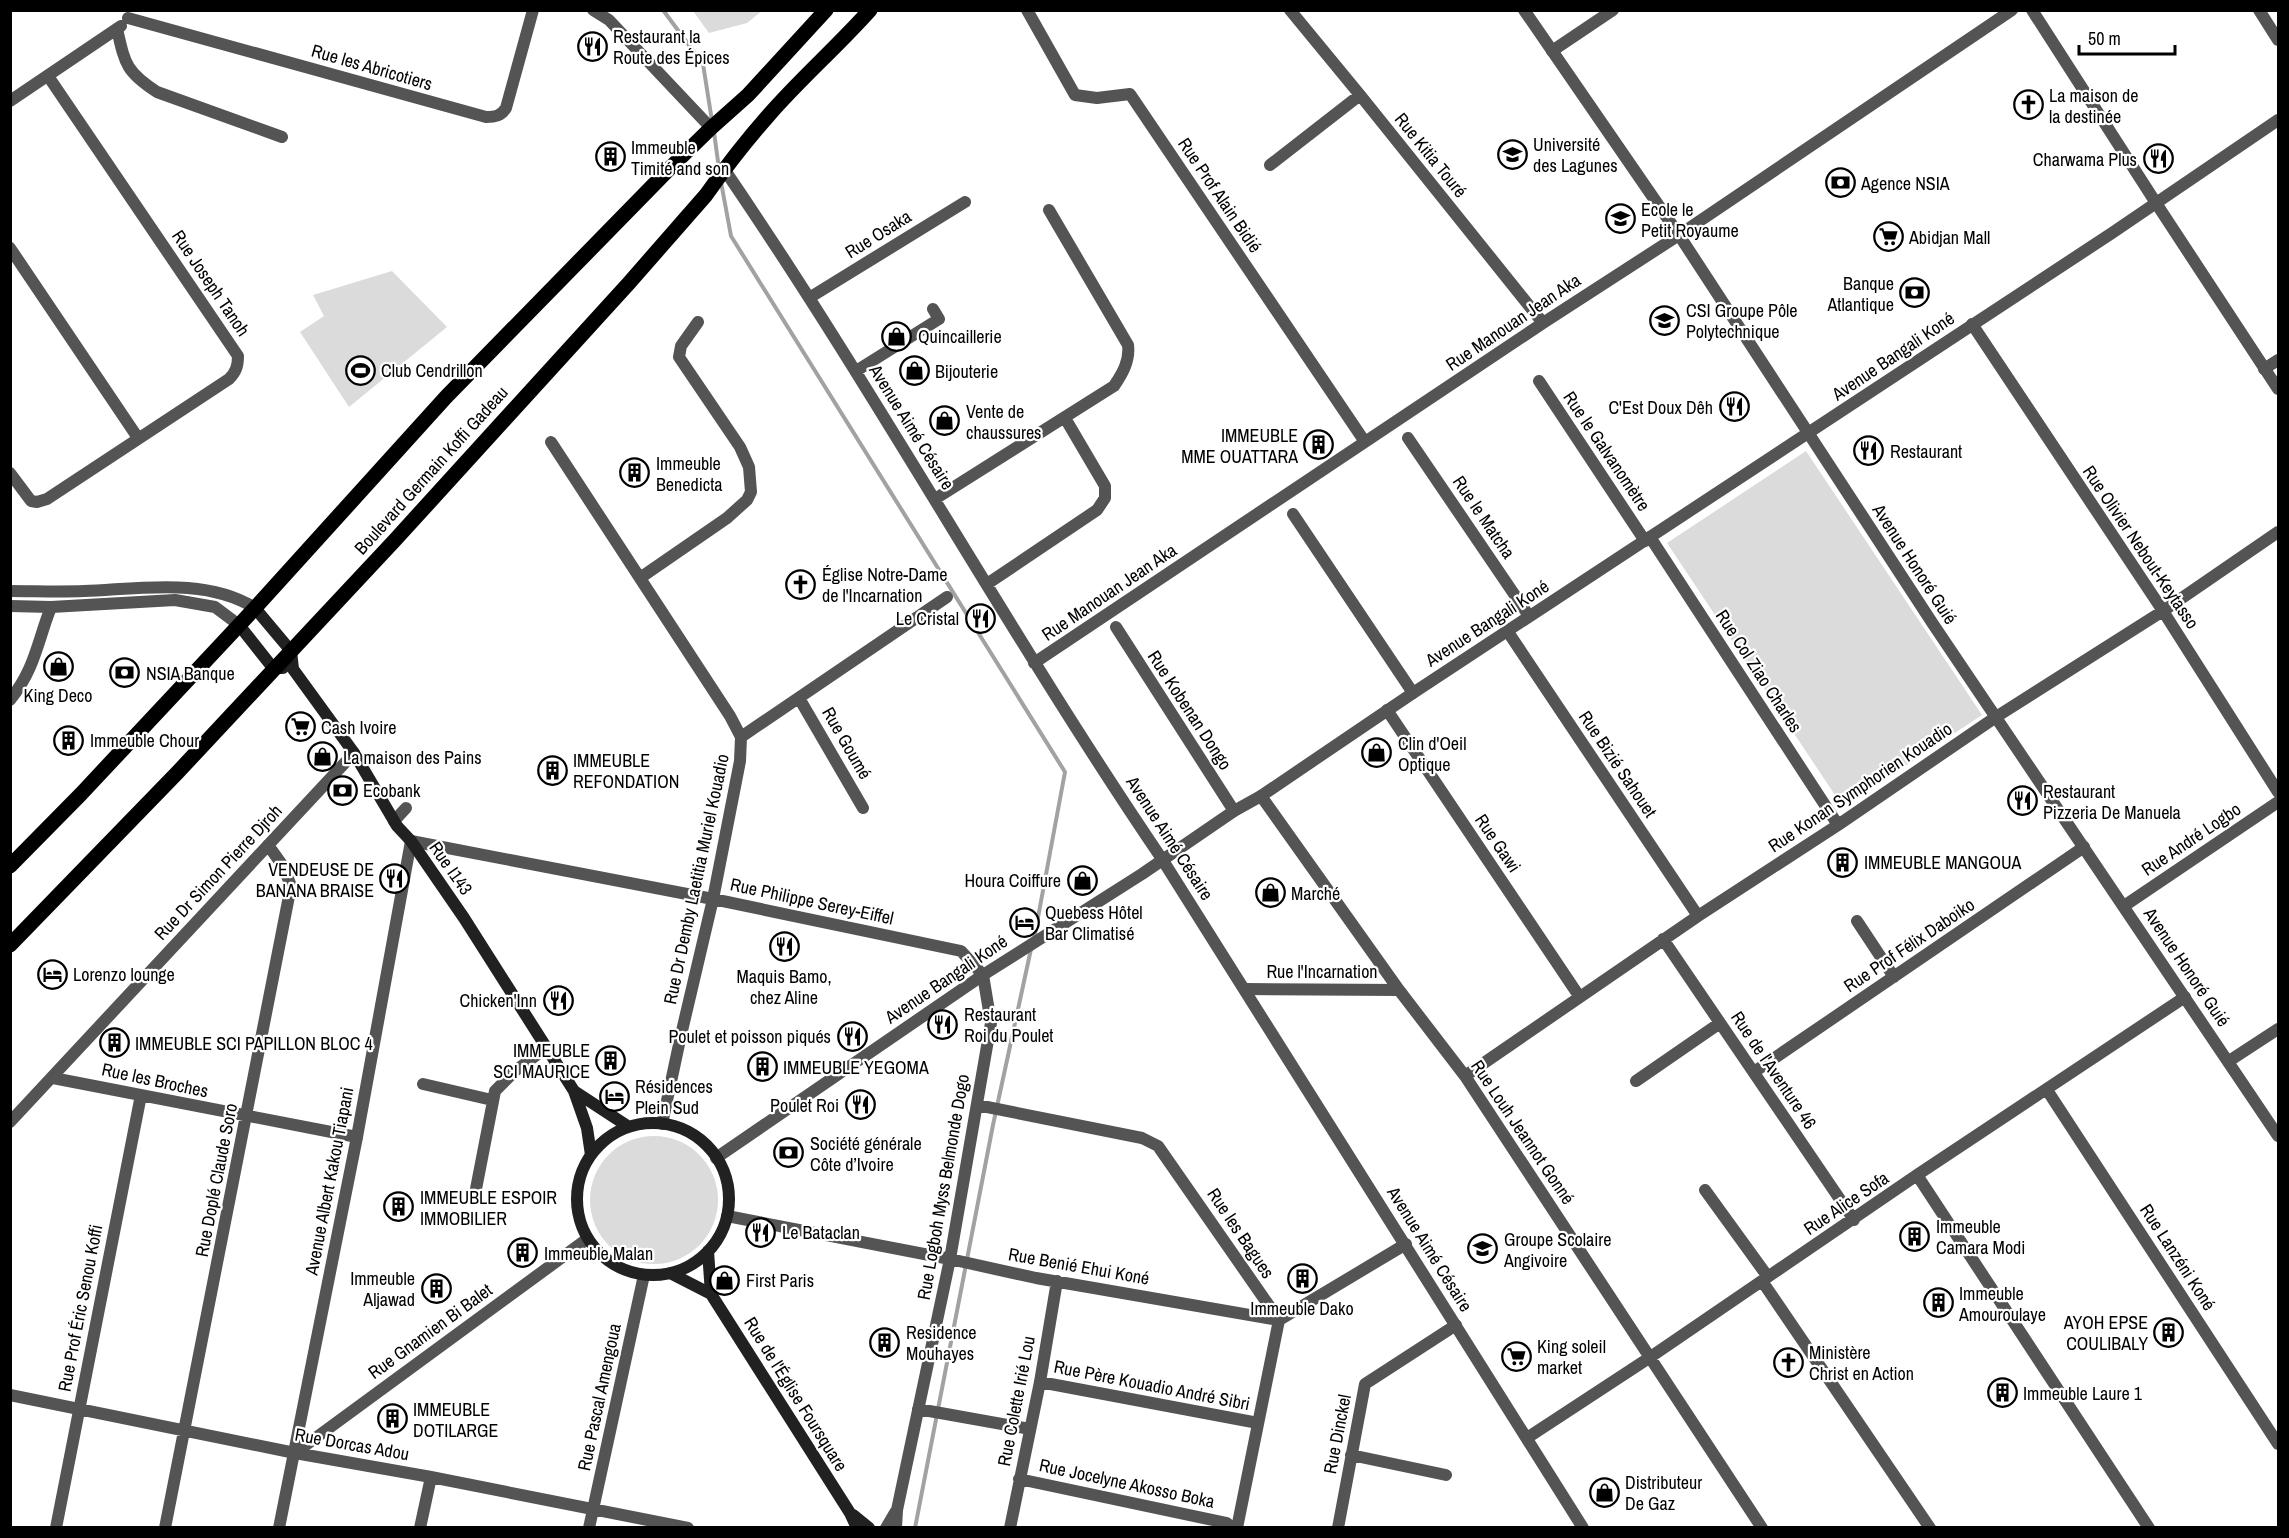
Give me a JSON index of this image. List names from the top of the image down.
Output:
{
  "streets": {
    "main road": ["Boulevard Germain Koffi Gadeau", "Rue I143", "Rue de l'Église Foursquare"],
    "street": [
      "Rue les Abricotiers",
      "Rue Kitia Touré",
      "Rue Prof Alain Bidié",
      "Rue Osaka",
      "Rue Joseph Tanoh",
      "Rue Manouan Jean Aka",
      "Avenue Bangali Koné",
      "Avenue Aimé Césaire",
      "Rue le Galvanomètre",
      "Rue le Matcha",
      "Rue Olivier Nebout-Keytasso",
      "Avenue Honoré Guié",
      "Rue Col Ziao Charles",
      "Rue Kobenan Dongo",
      "Rue Goumé",
      "Rue Bizié Sahouet",
      "Rue Konan Symphorien Kouadio",
      "Rue André Logbo",
      "Rue Gawi",
      "Rue Dr Simon Pierre Djroh",
      "Rue Dr Demby Laetitia Muriel Kouadio",
      "Rue Philippe Serey-Eiffel",
      "Rue Prof Félix Daboiko",
      "Rue l'Incarnation",
      "Rue de l'Aventure 46",
      "Rue les Broches",
      "Rue Louh Jeannot Gonné",
      "Rue Doplé Claude Soro",
      "Avenue Albert Kakou Tiapani",
      "Rue Logboh Myss Belmonde Dogo",
      "Rue Alice Sofa",
      "Rue les Bagues",
      "Rue Lanzéni Koné",
      "Rue Benié Ehui Koné",
      "Rue Prof Éric Senou Koffi",
      "Rue Gnamien Bi Balet",
      "Rue Père Kouadio André Sibri",
      "Rue Pascal Amengoua",
      "Rue Colette Irié Lou",
      "Rue Dinckel",
      "Rue Dorcas Adou",
      "Rue Jocelyne Akosso Boka"
    ]
  },
  "crossings": [
    ["Rue Kitia Touré", "Rue Manouan Jean Aka"],
    ["Rue Prof Alain Bidié", "Rue Manouan Jean Aka"],
    ["Rue Osaka", "Avenue Aimé Césaire"],
    ["Rue Manouan Jean Aka", "Avenue Aimé Césaire"],
    ["Rue Manouan Jean Aka", "Avenue Honoré Guié"],
    ["Avenue Bangali Koné", "Avenue Aimé Césaire"],
    ["Avenue Bangali Koné", "Rue le Galvanomètre"],
    ["Avenue Bangali Koné", "Rue le Matcha"],
    ["Avenue Bangali Koné", "Rue Olivier Nebout-Keytasso"],
    ["Avenue Bangali Koné", "Avenue Honoré Guié"],
    ["Avenue Bangali Koné", "Rue Col Ziao Charles"],
    ["Avenue Bangali Koné", "Rue Kobenan Dongo"],
    ["Avenue Bangali Koné", "Rue Bizié Sahouet"],
    ["Avenue Bangali Koné", "Rue Gawi"],
    ["Avenue Bangali Koné", "Rue I143"],
    ["Avenue Bangali Koné", "Rue Dr Demby Laetitia Muriel Kouadio"],
    ["Avenue Bangali Koné", "Rue Philippe Serey-Eiffel"],
    ["Avenue Bangali Koné", "Rue Louh Jeannot Gonné"],
    ["Avenue Bangali Koné", "Rue Logboh Myss Belmonde Dogo"],
    ["Avenue Bangali Koné", "Rue Benié Ehui Koné"],
    ["Avenue Bangali Koné", "Rue Gnamien Bi Balet"],
    ["Avenue Bangali Koné", "Rue de l'Église Foursquare"],
    ["Avenue Bangali Koné", "Rue Pascal Amengoua"],
    ["Avenue Aimé Césaire", "Boulevard Germain Koffi Gadeau"],
    ["Avenue Aimé Césaire", "Rue l'Incarnation"],
    ["Avenue Aimé Césaire", "Rue Alice Sofa"],
    ["Avenue Aimé Césaire", "Rue Dinckel"],
    ["Rue le Galvanomètre", "Rue Col Ziao Charles"],
    ["Rue Olivier Nebout-Keytasso", "Rue Konan Symphorien Kouadio"],
    ["Avenue Honoré Guié", "Rue Konan Symphorien Kouadio"],
    ["Avenue Honoré Guié", "Rue André Logbo"],
    ["Avenue Honoré Guié", "Rue Prof Félix Daboiko"],
    ["Avenue Honoré Guié", "Rue Alice Sofa"],
    ["Rue Col Ziao Charles", "Rue Konan Symphorien Kouadio"],
    ["Rue Bizié Sahouet", "Rue Konan Symphorien Kouadio"],
    ["Rue Konan Symphorien Kouadio", "Rue Gawi"],
    ["Rue Konan Symphorien Kouadio", "Rue de l'Aventure 46"],
    ["Rue Konan Symphorien Kouadio", "Rue Louh Jeannot Gonné"],
    ["Rue I143", "Rue Dr Simon Pierre Djroh"],
    ["Rue I143", "Rue Dr Demby Laetitia Muriel Kouadio"],
    ["Rue I143", "Rue Philippe Serey-Eiffel"],
    ["Rue I143", "Avenue Albert Kakou Tiapani"],
    ["Rue I143", "Rue Benié Ehui Koné"],
    ["Rue I143", "Rue Gnamien Bi Balet"],
    ["Rue I143", "Rue de l'Église Foursquare"],
    ["Rue I143", "Rue Pascal Amengoua"],
    ["Rue Dr Simon Pierre Djroh", "Rue les Broches"],
    ["Rue Dr Simon Pierre Djroh", "Rue Doplé Claude Soro"],
    ["Rue Dr Demby Laetitia Muriel Kouadio", "Rue Philippe Serey-Eiffel"],
    ["Rue Dr Demby Laetitia Muriel Kouadio", "Rue Benié Ehui Koné"],
    ["Rue Dr Demby Laetitia Muriel Kouadio", "Rue Gnamien Bi Balet"],
    ["Rue Dr Demby Laetitia Muriel Kouadio", "Rue de l'Église Foursquare"],
    ["Rue Dr Demby Laetitia Muriel Kouadio", "Rue Pascal Amengoua"],
    ["Rue Philippe Serey-Eiffel", "Avenue Albert Kakou Tiapani"],
    ["Rue Philippe Serey-Eiffel", "Rue Logboh Myss Belmonde Dogo"],
    ["Rue Prof Félix Daboiko", "Rue de l'Aventure 46"],
    ["Rue l'Incarnation", "Rue Louh Jeannot Gonné"],
    ["Rue de l'Aventure 46", "Rue Alice Sofa"],
    ["Rue les Broches", "Rue Doplé Claude Soro"],
    ["Rue les Broches", "Avenue Albert Kakou Tiapani"],
    ["Rue les Broches", "Rue Prof Éric Senou Koffi"],
    ["Rue Louh Jeannot Gonné", "Rue Alice Sofa"],
    ["Rue Doplé Claude Soro", "Rue Dorcas Adou"],
    ["Avenue Albert Kakou Tiapani", "Rue Gnamien Bi Balet"],
    ["Avenue Albert Kakou Tiapani", "Rue Dorcas Adou"],
    ["Rue Logboh Myss Belmonde Dogo", "Rue les Bagues"],
    ["Rue Logboh Myss Belmonde Dogo", "Rue Benié Ehui Koné"],
    ["Rue Alice Sofa", "Rue Lanzéni Koné"],
    ["Rue les Bagues", "Rue Benié Ehui Koné"],
    ["Rue Benié Ehui Koné", "Rue Gnamien Bi Balet"],
    ["Rue Benié Ehui Koné", "Rue de l'Église Foursquare"],
    ["Rue Benié Ehui Koné", "Rue Pascal Amengoua"],
    ["Rue Benié Ehui Koné", "Rue Colette Irié Lou"],
    ["Rue Prof Éric Senou Koffi", "Rue Dorcas Adou"],
    ["Rue Gnamien Bi Balet", "Rue de l'Église Foursquare"],
    ["Rue Gnamien Bi Balet", "Rue Pascal Amengoua"],
    ["Rue Gnamien Bi Balet", "Rue Dorcas Adou"],
    ["Rue Père Kouadio André Sibri", "Rue Colette Irié Lou"],
    ["Rue de l'Église Foursquare", "Rue Pascal Amengoua"],
    ["Rue Pascal Amengoua", "Rue Dorcas Adou"],
    ["Rue Colette Irié Lou", "Rue Jocelyne Akosso Boka"]
  ],
  "places": {
    "restaurant": [
      "Restaurant la Route des Épices",
      "Charwama Plus",
      "C'Est Doux Dêh",
      "Restaurant",
      "Le Cristal",
      "Restaurant Pizzeria De Manuela",
      "VENDEUSE DE BANANA BRAISE",
      "Maquis Bamo, chez Aline",
      "Chicken'Inn",
      "Restaurant Roi du Poulet",
      "Poulet et poisson piqués",
      "Poulet Roi",
      "Le Bataclan"
    ],
    "church": ["La maison de la destinée", "Église Notre-Dame de l'Incarnation", "Ministère Christ en Action"],
    "school or university": [
      "Université des Lagunes",
      "Ecole le Petit Royaume",
      "CSI Groupe Pôle Polytechnique",
      "Groupe Scolaire Angivoire"
    ],
    "building": [
      "Immeuble Timité and son",
      "IMMEUBLE MME OUATTARA",
      "Immeuble Benedicta",
      "Immeuble Chour",
      "IMMEUBLE REFONDATION",
      "IMMEUBLE MANGOUA",
      "IMMEUBLE SCI PAPILLON BLOC 4",
      "IMMEUBLE SCI MAURICE",
      "IMMEUBLE YEGOMA",
      "IMMEUBLE ESPOIR IMMOBILIER",
      "Immeuble Camara Modi",
      "Immeuble Malan",
      "Immeuble Dako",
      "Immeuble Aljawad",
      "Immeuble Amouroulaye",
      "AYOH EPSE COULIBALY",
      "Residence Mouhayes",
      "Immeuble Laure 1",
      "IMMEUBLE DOTILARGE"
    ],
    "bank": [
      "Agence NSIA",
      "Banque Atlantique",
      "NSIA Banque",
      "Ecobank",
      "Société générale Côte d’Ivoire"
    ],
    "supermarket": ["Abidjan Mall", "Cash Ivoire", "King soleil market"],
    "shop": [
      "Quincaillerie",
      "Bijouterie",
      "Vente de chaussures",
      "King Deco",
      "Clin d'Oeil Optique",
      "La maison des Pains",
      "Houra Coiffure",
      "Marché",
      "First Paris",
      "Distributeur De Gaz"
    ],
    "sports": ["Club Cendrillon"],
    "hotel": ["Quebess Hôtel Bar Climatisé", "Lorenzo lounge", "Résidences Plein Sud"]
  },
  "scale_bar": "50 m"
}
